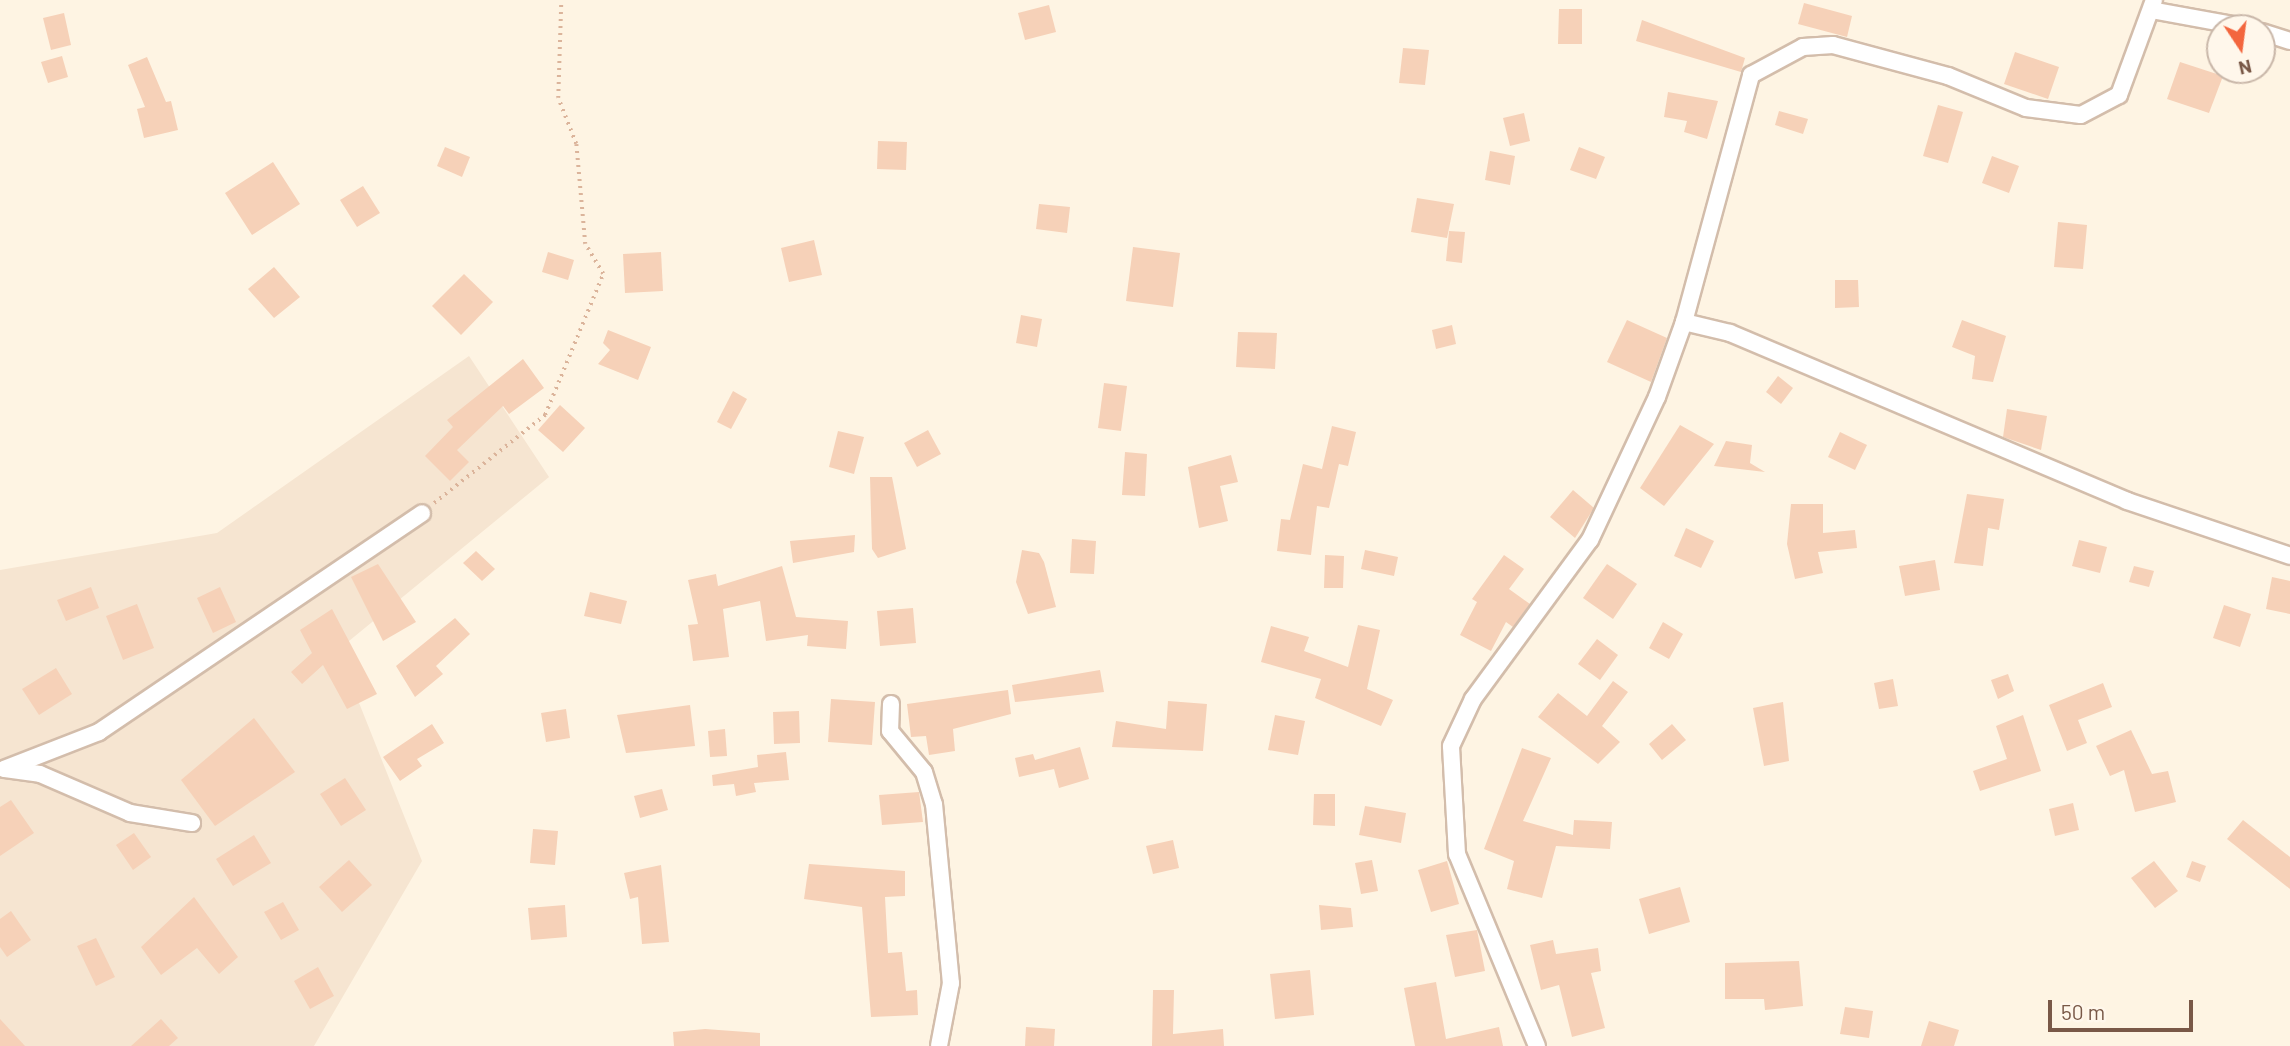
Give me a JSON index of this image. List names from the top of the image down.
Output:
{
  "scale_bar": "50 m",
  "north": "bottom"
}
